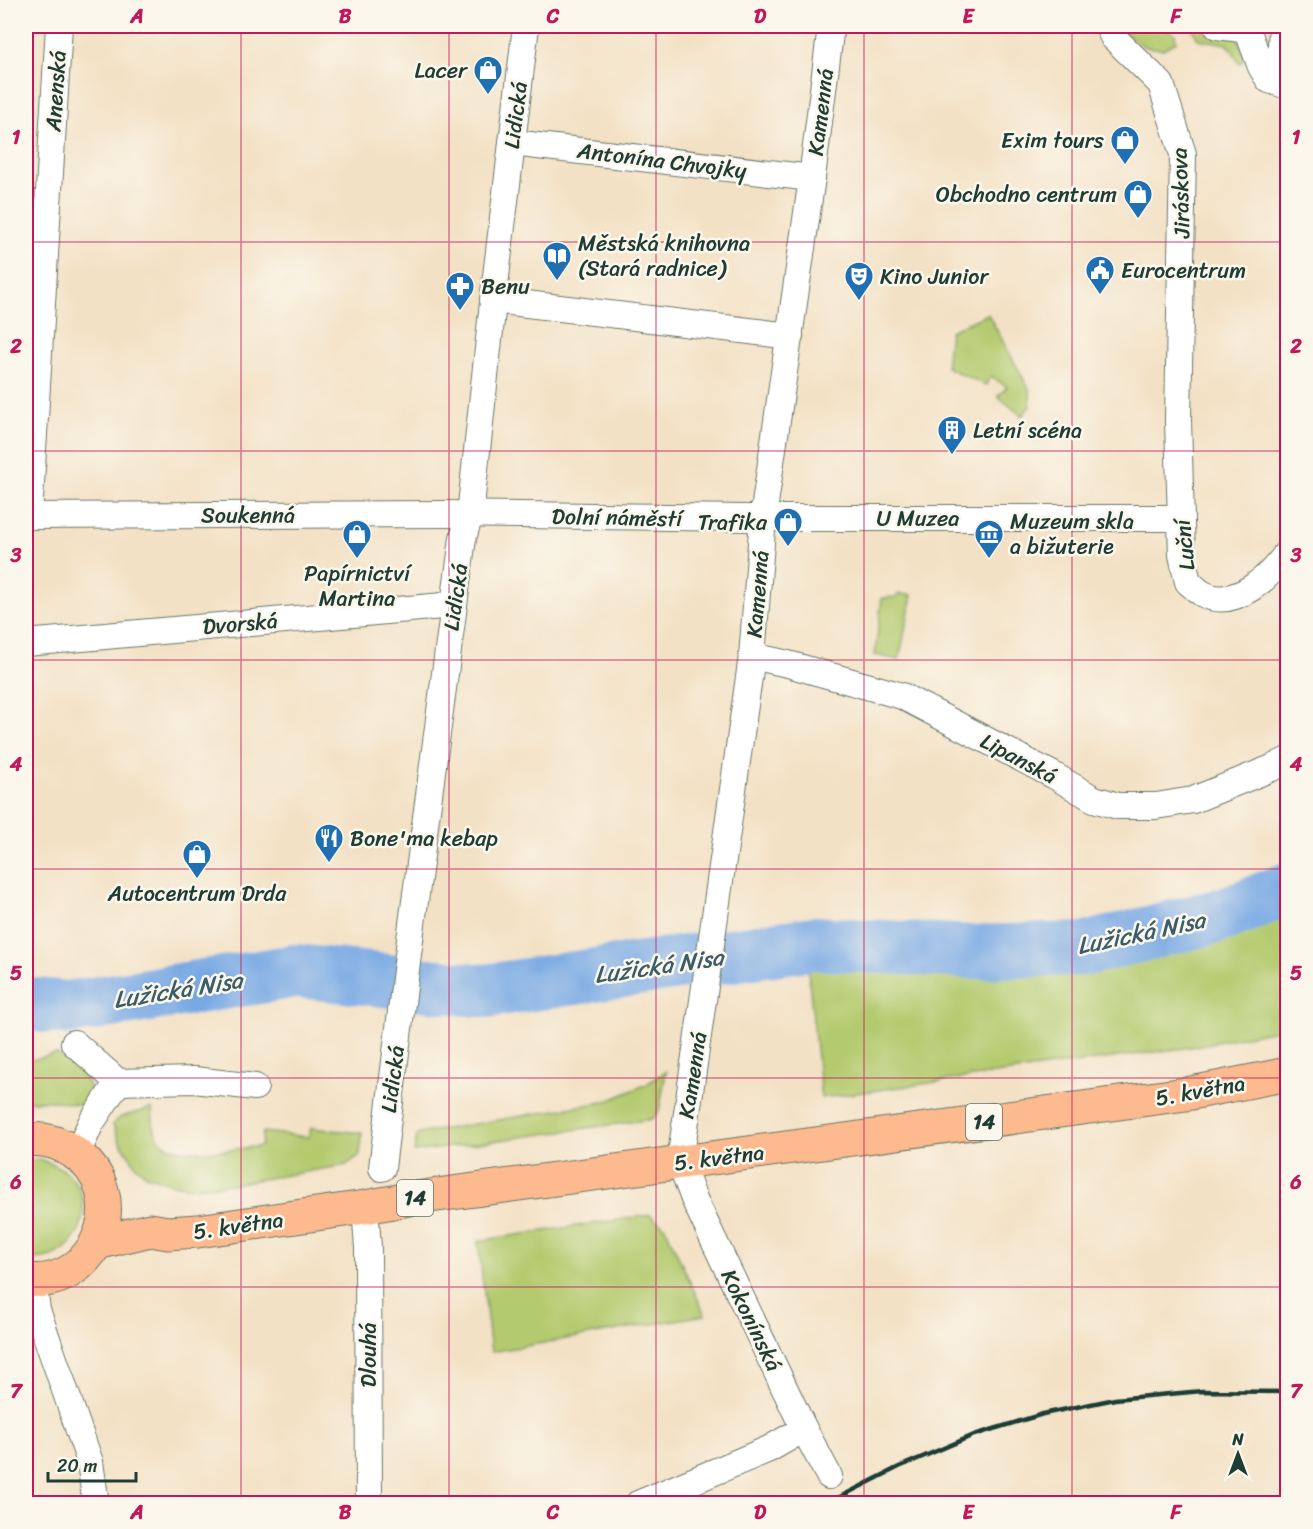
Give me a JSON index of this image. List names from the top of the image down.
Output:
{
  "streets": {
    "main road": ["5. května", "14"],
    "street": [
      "Anenská",
      "Kamenná",
      "Lidická",
      "Antonína Chvojky",
      "Jiráskova",
      "Soukenná",
      "Dolní náměstí",
      "U Muzea",
      "Luční",
      "Dvorská",
      "Lipanská",
      "Kokonínská",
      "Dlouhá"
    ]
  },
  "crossings": [
    ["Anenská", "Soukenná"],
    ["Kamenná", "Antonína Chvojky"],
    ["Kamenná", "Dolní náměstí"],
    ["Kamenná", "U Muzea"],
    ["Kamenná", "Lipanská"],
    ["Kamenná", "5. května"],
    ["Kamenná", "Kokonínská"],
    ["Lidická", "Antonína Chvojky"],
    ["Lidická", "Soukenná"],
    ["Lidická", "Dolní náměstí"],
    ["Lidická", "Dvorská"],
    ["Jiráskova", "Luční"],
    ["Soukenná", "Dolní náměstí"],
    ["Dolní náměstí", "U Muzea"],
    ["U Muzea", "Luční"],
    ["5. května", "Kokonínská"],
    ["5. května", "Dlouhá"]
  ],
  "water": ["Lužická Nisa"],
  "places": {
    "shop": [
      "Lacer",
      "Exim tours",
      "Obchodno centrum",
      "Trafika",
      "Papírnictví Martina",
      "Autocentrum Drda"
    ],
    "library": ["Městská knihovna (Stará radnice)"],
    "public building": ["Eurocentrum"],
    "theatre": ["Kino Junior"],
    "pharmacy": ["Benu"],
    "building": ["Letní scéna"],
    "museum": ["Muzeum skla a bižuterie"],
    "restaurant": ["Bone'ma kebap"]
  },
  "scale_bar": "20 m",
  "north": "top",
  "grid": {
    "columns": [
      "A",
      "B",
      "C",
      "D",
      "E",
      "F"
    ],
    "rows": [
      "1",
      "2",
      "3",
      "4",
      "5",
      "6",
      "7"
    ]
  }
}
